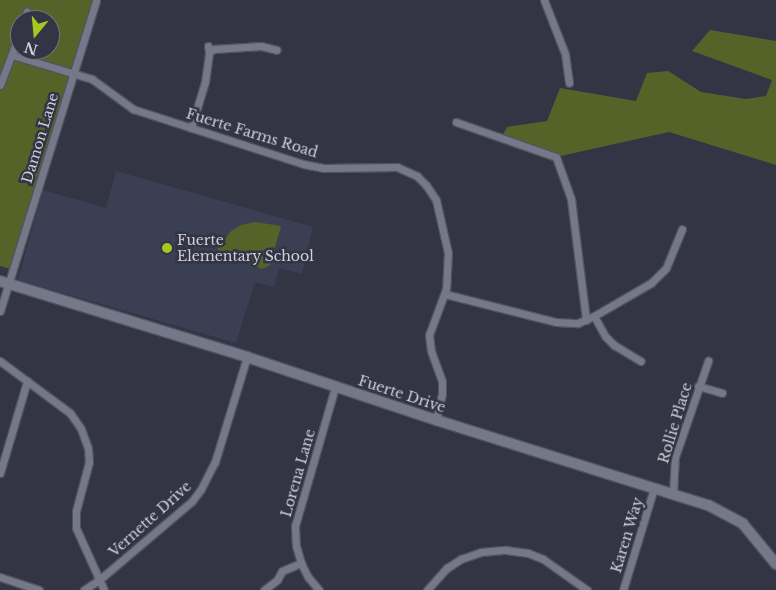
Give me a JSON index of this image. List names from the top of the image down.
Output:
{
  "streets": {
    "street": [
      "Fuerte Farms Road",
      "Damon Lane",
      "Fuerte Drive",
      "Rollie Place",
      "Lorena Lane",
      "Vernette Drive",
      "Karen Way"
    ]
  },
  "crossings": [
    ["Fuerte Farms Road", "Damon Lane"],
    ["Fuerte Farms Road", "Fuerte Drive"],
    ["Damon Lane", "Fuerte Drive"],
    ["Fuerte Drive", "Rollie Place"],
    ["Fuerte Drive", "Lorena Lane"],
    ["Fuerte Drive", "Vernette Drive"],
    ["Fuerte Drive", "Karen Way"]
  ],
  "places": ["Fuerte Elementary School"],
  "north": "bottom"
}
